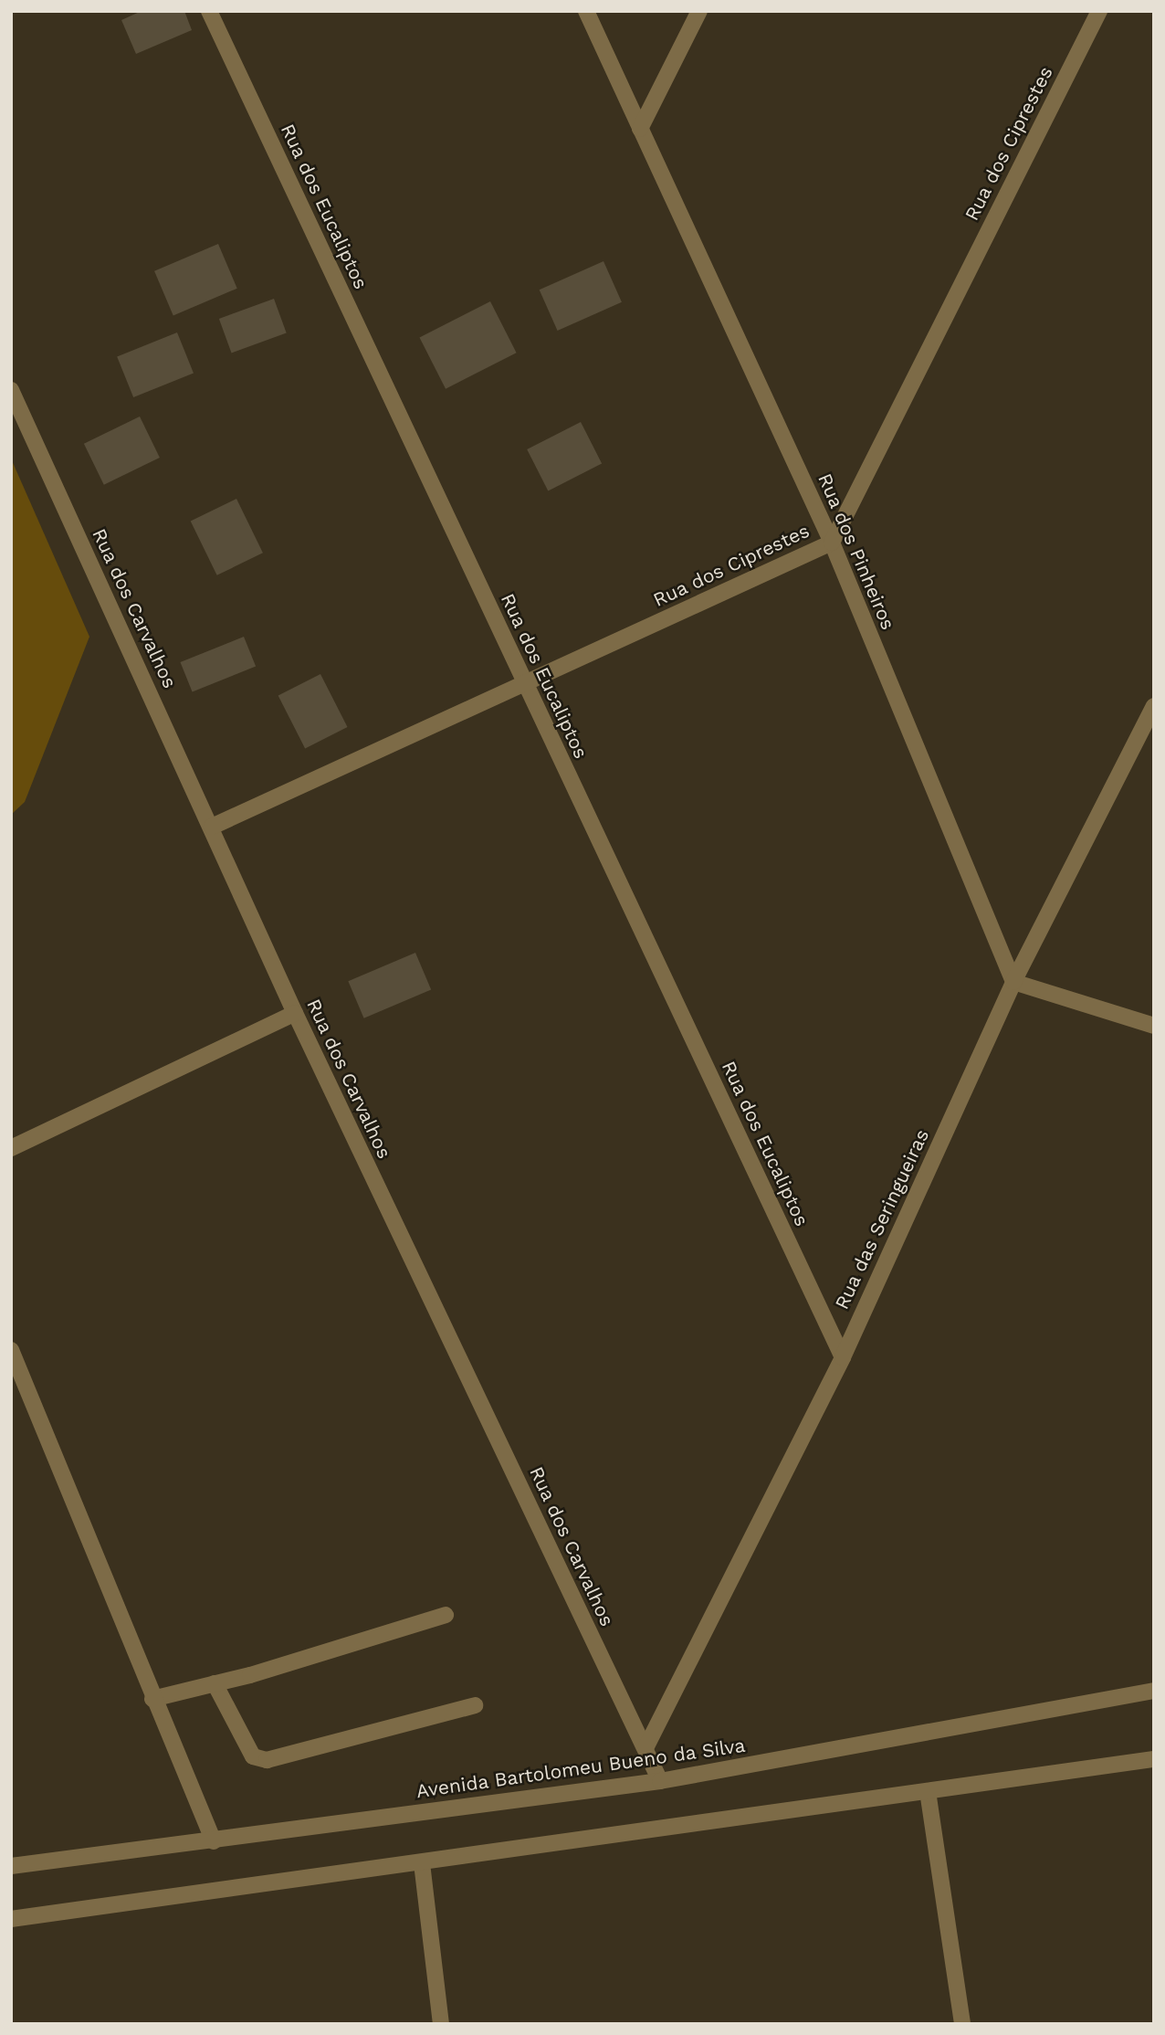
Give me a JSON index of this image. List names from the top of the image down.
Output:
{
  "streets": {
    "street": [
      "Rua dos Ciprestes",
      "Rua dos Eucaliptos",
      "Rua dos Pinheiros",
      "Rua dos Carvalhos",
      "Rua das Seringueiras",
      "Avenida Bartolomeu Bueno da Silva"
    ]
  },
  "crossings": [
    ["Rua dos Ciprestes", "Rua dos Eucaliptos"],
    ["Rua dos Ciprestes", "Rua dos Pinheiros"],
    ["Rua dos Ciprestes", "Rua dos Carvalhos"],
    ["Rua dos Eucaliptos", "Rua das Seringueiras"],
    ["Rua dos Pinheiros", "Rua das Seringueiras"],
    ["Rua dos Carvalhos", "Rua das Seringueiras"],
    ["Rua dos Carvalhos", "Avenida Bartolomeu Bueno da Silva"]
  ]
}
